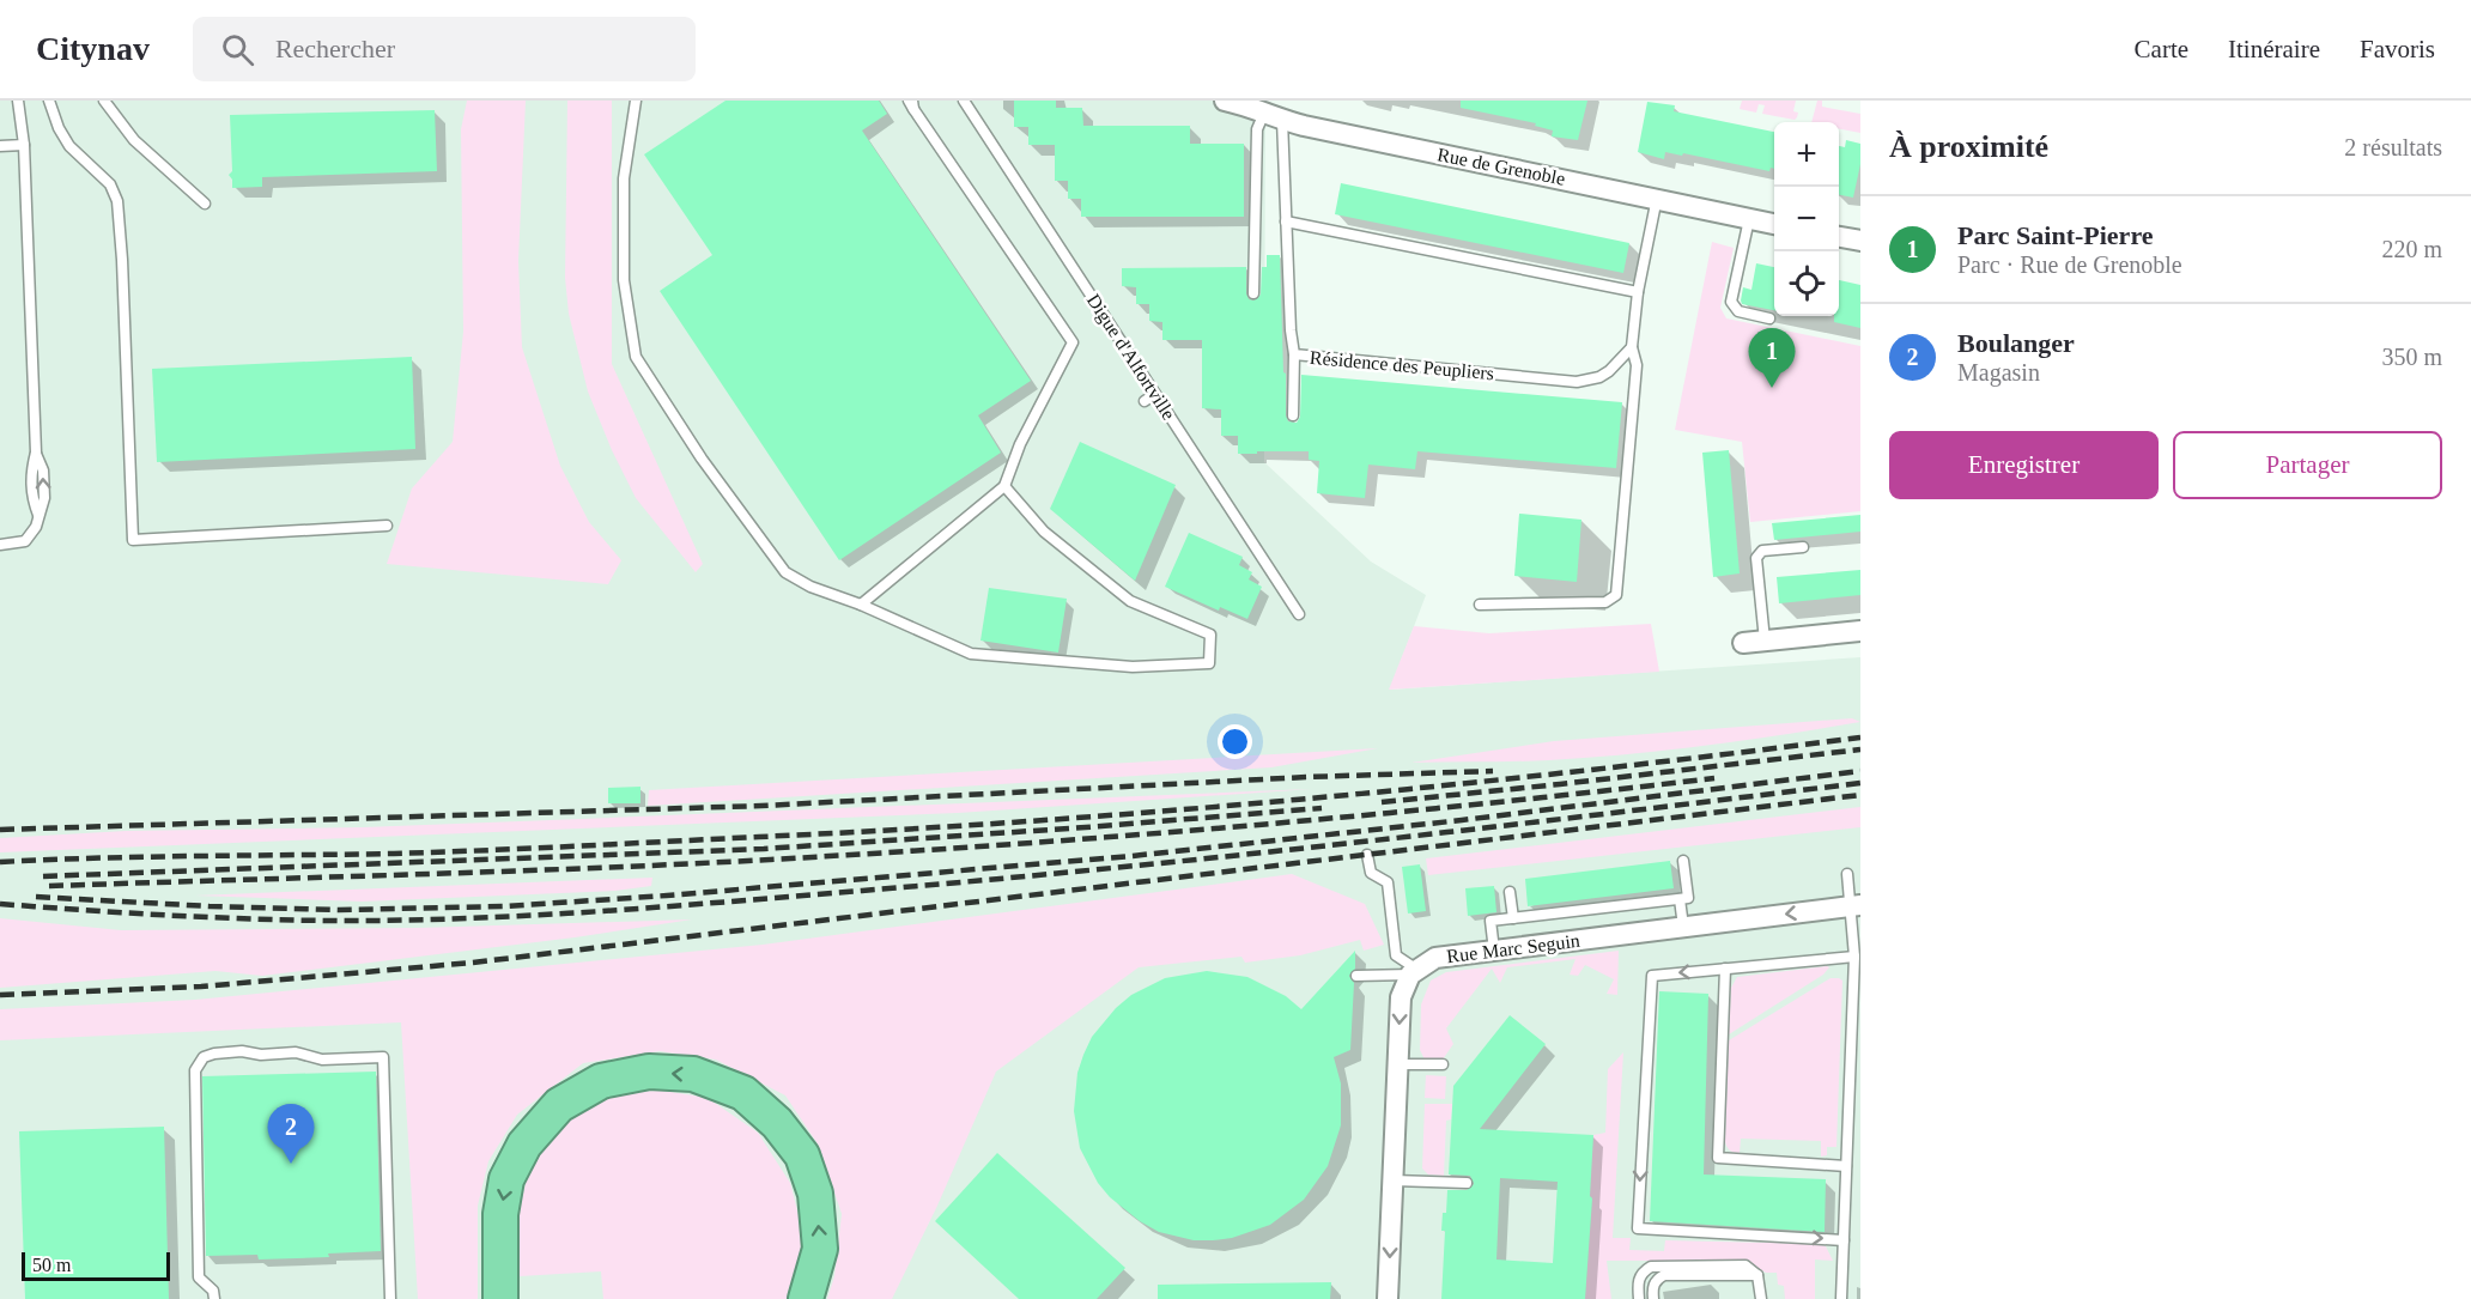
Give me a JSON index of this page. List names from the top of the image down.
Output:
{
  "streets": {
    "street": ["Rue de Grenoble", "Rue Marc Seguin"],
    "lane": ["Digue d'Alfortville", "Résidence des Peupliers"]
  },
  "crossings": [
    ["Rue de Grenoble", "Résidence des Peupliers"]
  ],
  "one_way": ["Rue Marc Seguin"],
  "scale_bar": "50 m",
  "page": {
    "header": "Citynav",
    "search": "Rechercher",
    "nav": ["Carte", "Itinéraire", "Favoris"],
    "heading": ["À proximité", "2 résultats"],
    "map_buttons": ["+", "−"],
    "list": [
      {
        "mark": "1",
        "name": "Parc Saint-Pierre",
        "note": "Parc · Rue de Grenoble",
        "value": "220 m"
      },
      {
        "mark": "2",
        "name": "Boulanger",
        "note": "Magasin",
        "value": "350 m"
      }
    ],
    "pins": ["1", "2"],
    "buttons": ["Enregistrer", "Partager"],
    "scale": "50 m"
  }
}
